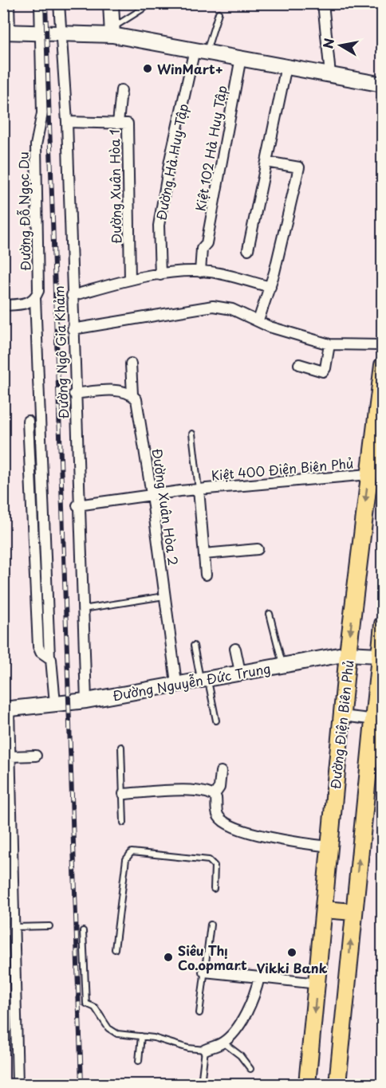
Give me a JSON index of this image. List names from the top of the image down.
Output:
{
  "streets": {
    "main road": ["Đường Điện Biên Phủ"],
    "street": [
      "Kiệt 102 Hà Huy Tập",
      "Đường Hà Huy Tập",
      "Đường Xuân Hòa 1",
      "Đường Đỗ Ngọc Du",
      "Đường Ngô Gia Khảm",
      "Kiệt 400 Điện Biên Phủ",
      "Đường Xuân Hòa 2",
      "Đường Nguyễn Đức Trung"
    ]
  },
  "crossings": [
    ["Đường Xuân Hòa 1", "Đường Ngô Gia Khảm"],
    ["Đường Đỗ Ngọc Du", "Đường Nguyễn Đức Trung"],
    ["Đường Ngô Gia Khảm", "Kiệt 400 Điện Biên Phủ"],
    ["Đường Ngô Gia Khảm", "Đường Nguyễn Đức Trung"],
    ["Kiệt 400 Điện Biên Phủ", "Đường Xuân Hòa 2"],
    ["Kiệt 400 Điện Biên Phủ", "Đường Điện Biên Phủ"],
    ["Đường Xuân Hòa 2", "Đường Nguyễn Đức Trung"],
    ["Đường Nguyễn Đức Trung", "Đường Điện Biên Phủ"]
  ],
  "places": ["WinMart+", "Vikki Bank", "Siêu Thị Co.opmart"],
  "north": "left"
}
